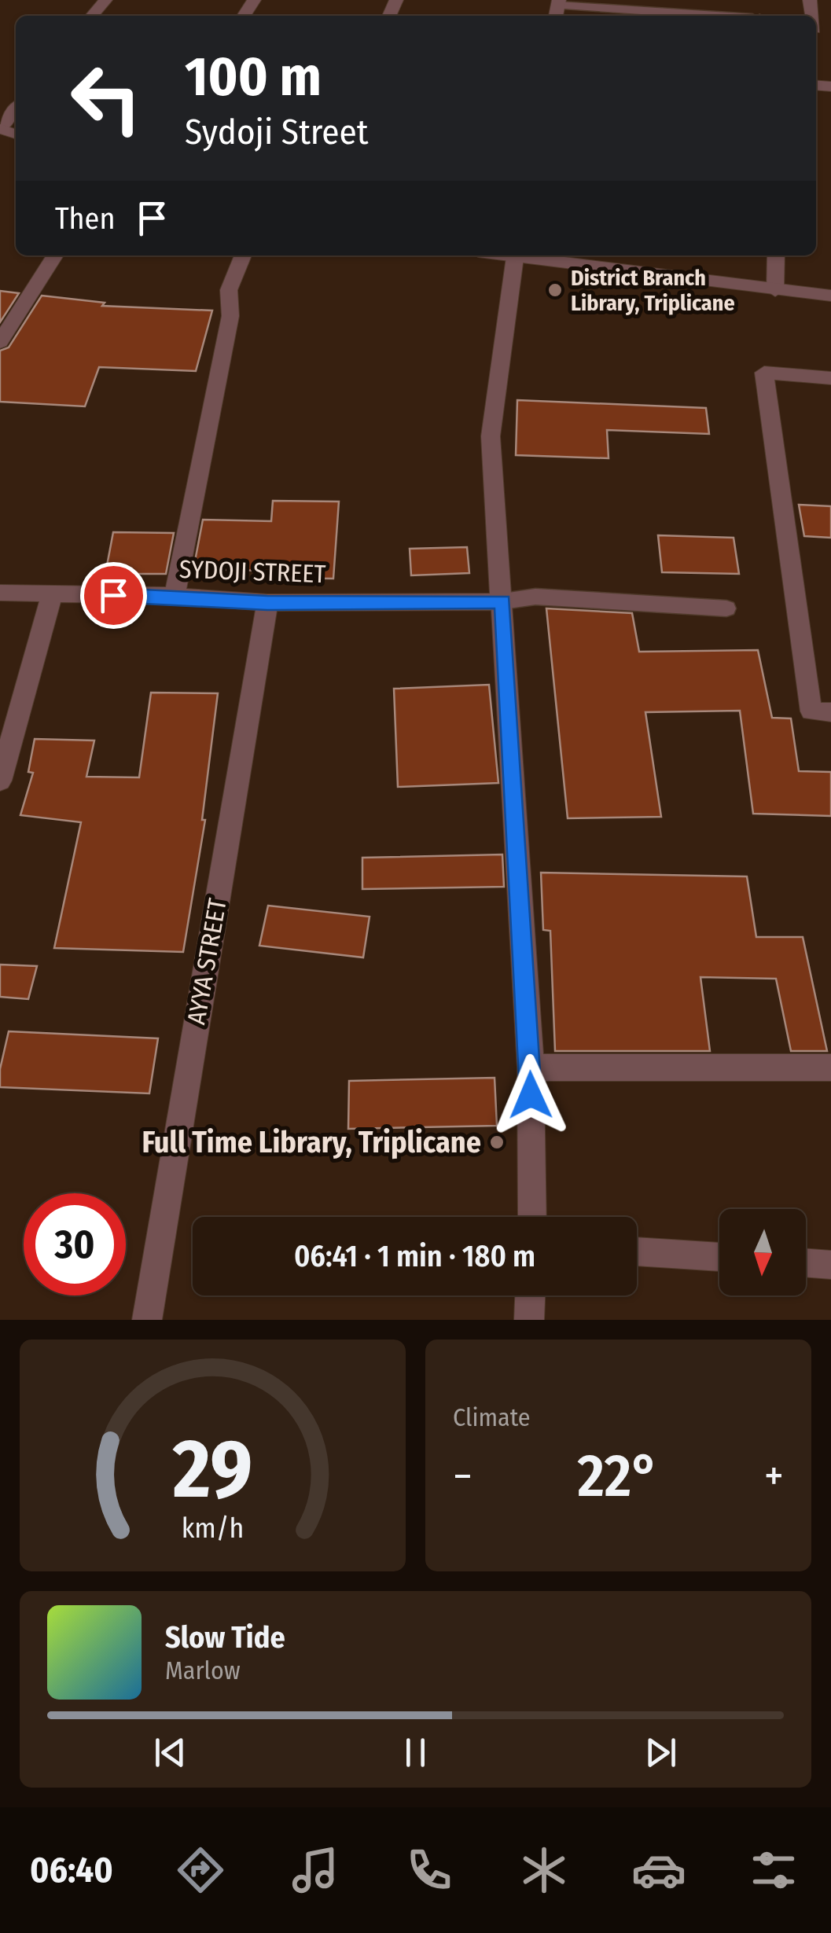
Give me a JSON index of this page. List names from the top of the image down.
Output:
{
  "streets": {
    "street": ["SYDOJI STREET", "AYYA STREET"]
  },
  "crossings": [
    ["SYDOJI STREET", "AYYA STREET"]
  ],
  "places": ["District Branch Library, Triplicane", "Full Time Library, Triplicane"],
  "north": "bottom",
  "page": {
    "turn": ["100 m", "Sydoji Street"],
    "then": "Then",
    "limit": "30",
    "trip": "06:41 · 1 min · 180 m",
    "tile": "Climate",
    "heat": ["−", "22°", "+"],
    "song": ["Slow Tide", "Marlow"],
    "tabs": "06:40",
    "gauge": ["29", "km/h"]
  }
}
